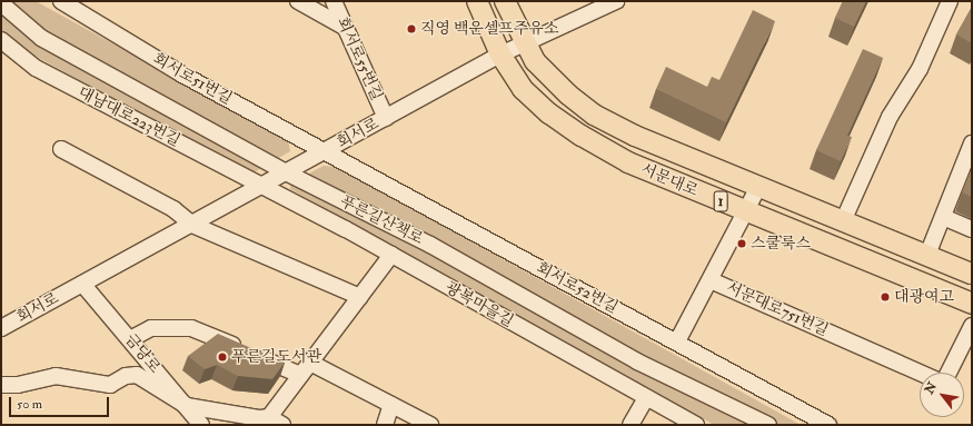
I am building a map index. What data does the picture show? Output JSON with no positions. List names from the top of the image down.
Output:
{
  "streets": {
    "main road": ["서문대로", "1"],
    "street": [
      "회서로55번길",
      "회서로51번길",
      "대남대로223번길",
      "회서로",
      "푸른길산책로",
      "회서로52번길",
      "광복마을길",
      "서문대로751번길",
      "금당로"
    ]
  },
  "crossings": [
    ["회서로55번길", "회서로"],
    ["회서로51번길", "회서로"],
    ["회서로51번길", "회서로52번길"],
    ["대남대로223번길", "회서로"],
    ["대남대로223번길", "광복마을길"],
    ["회서로", "서문대로"],
    ["회서로", "푸른길산책로"],
    ["회서로", "회서로52번길"],
    ["회서로", "광복마을길"],
    ["회서로", "금당로"],
    ["서문대로", "서문대로751번길"]
  ],
  "places": [
    "직영 백운셀프주유소",
    "스쿨룩스",
    "대광여고",
    "푸른길도서관"
  ],
  "scale_bar": "50 m",
  "north": "top left"
}
